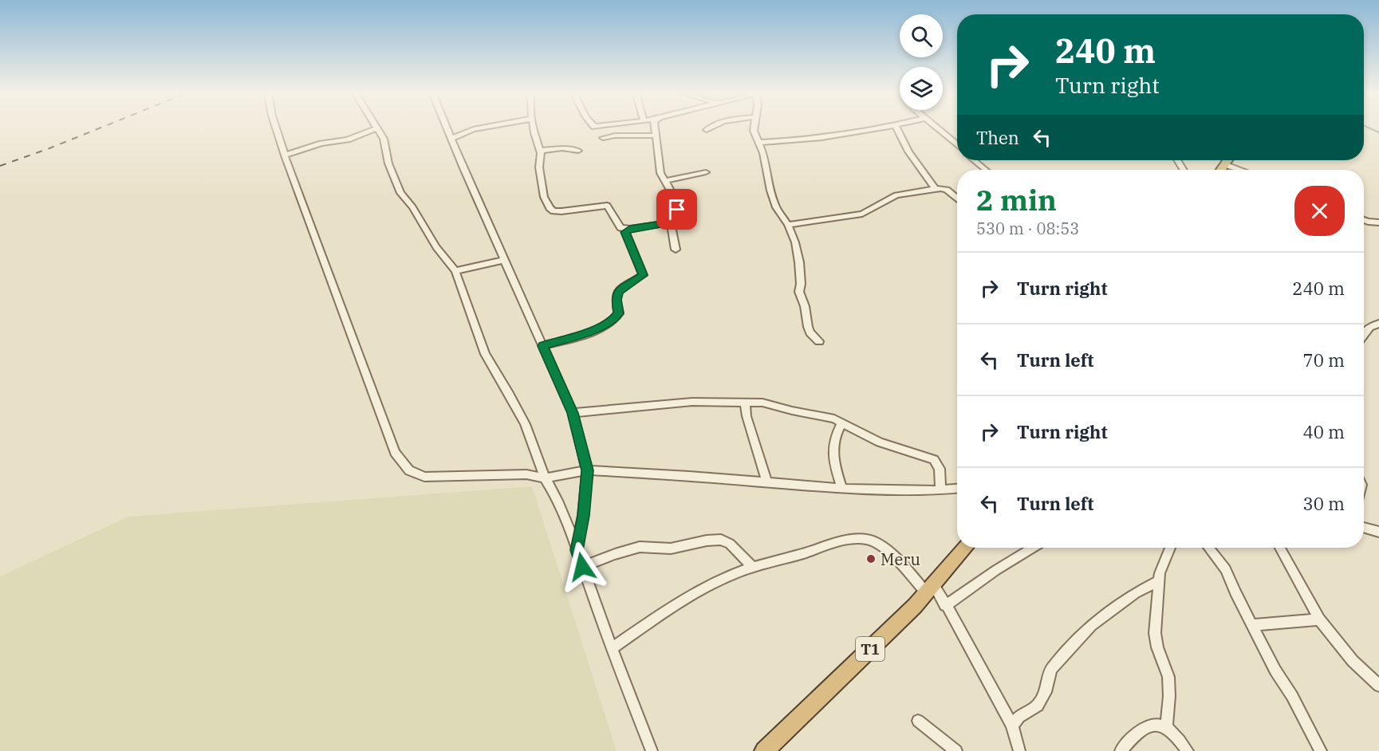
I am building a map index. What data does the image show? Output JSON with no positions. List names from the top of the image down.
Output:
{
  "streets": {
    "highway": ["T1"]
  },
  "places": ["Meru"],
  "page": {
    "turn": ["240 m", "Turn right"],
    "then": "Then",
    "heading": ["2 min", "530 m · 08:53"],
    "list": [
      {
        "name": "Turn right",
        "value": "240 m"
      },
      {
        "name": "Turn left",
        "value": "70 m"
      },
      {
        "name": "Turn right",
        "value": "40 m"
      },
      {
        "name": "Turn left",
        "value": "30 m"
      }
    ]
  }
}
